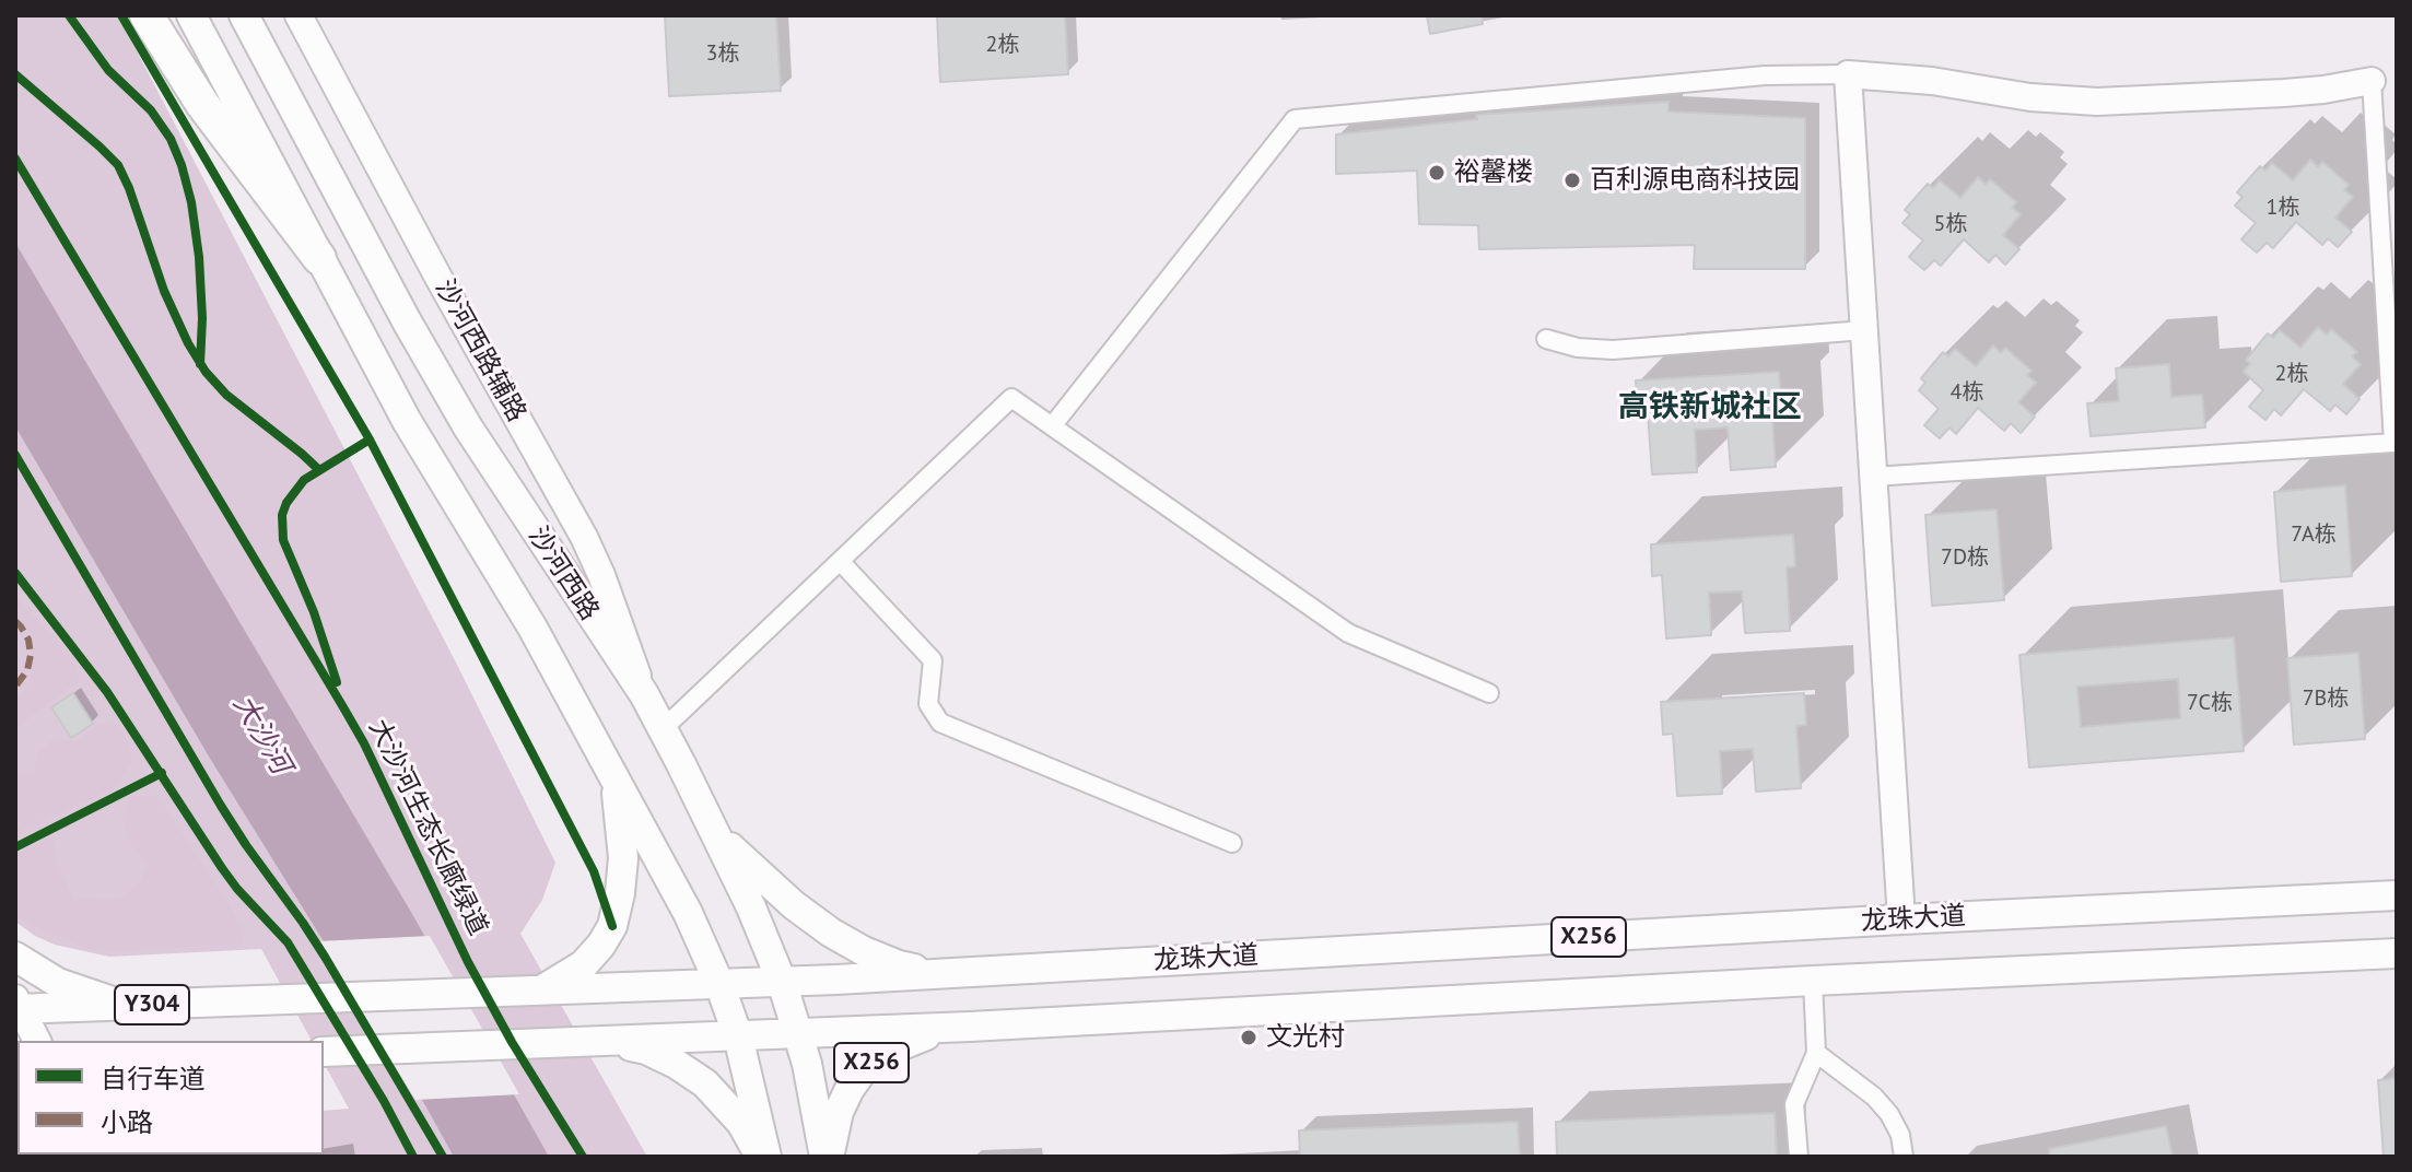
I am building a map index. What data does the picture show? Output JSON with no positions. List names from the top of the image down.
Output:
{
  "streets": {
    "main road": [
      "沙河西路",
      "龙珠大道",
      "X256",
      "Y304"
    ],
    "street": ["沙河西路辅路"],
    "cycle path": ["大沙河生态长廊绿道"]
  },
  "crossings": [
    ["沙河西路辅路", "沙河西路"],
    ["沙河西路", "龙珠大道"],
    ["沙河西路", "X256"],
    ["龙珠大道", "X256"]
  ],
  "districts": ["高铁新城社区"],
  "water": ["大沙河"],
  "places": ["裕馨楼", "百利源电商科技园", "文光村"],
  "house_numbers": [
    "2栋",
    "3栋",
    "1栋",
    "5栋",
    "2栋",
    "4栋",
    "7A栋",
    "7D栋",
    "7B栋",
    "7C栋"
  ],
  "legend": ["自行车道", "小路"]
}
